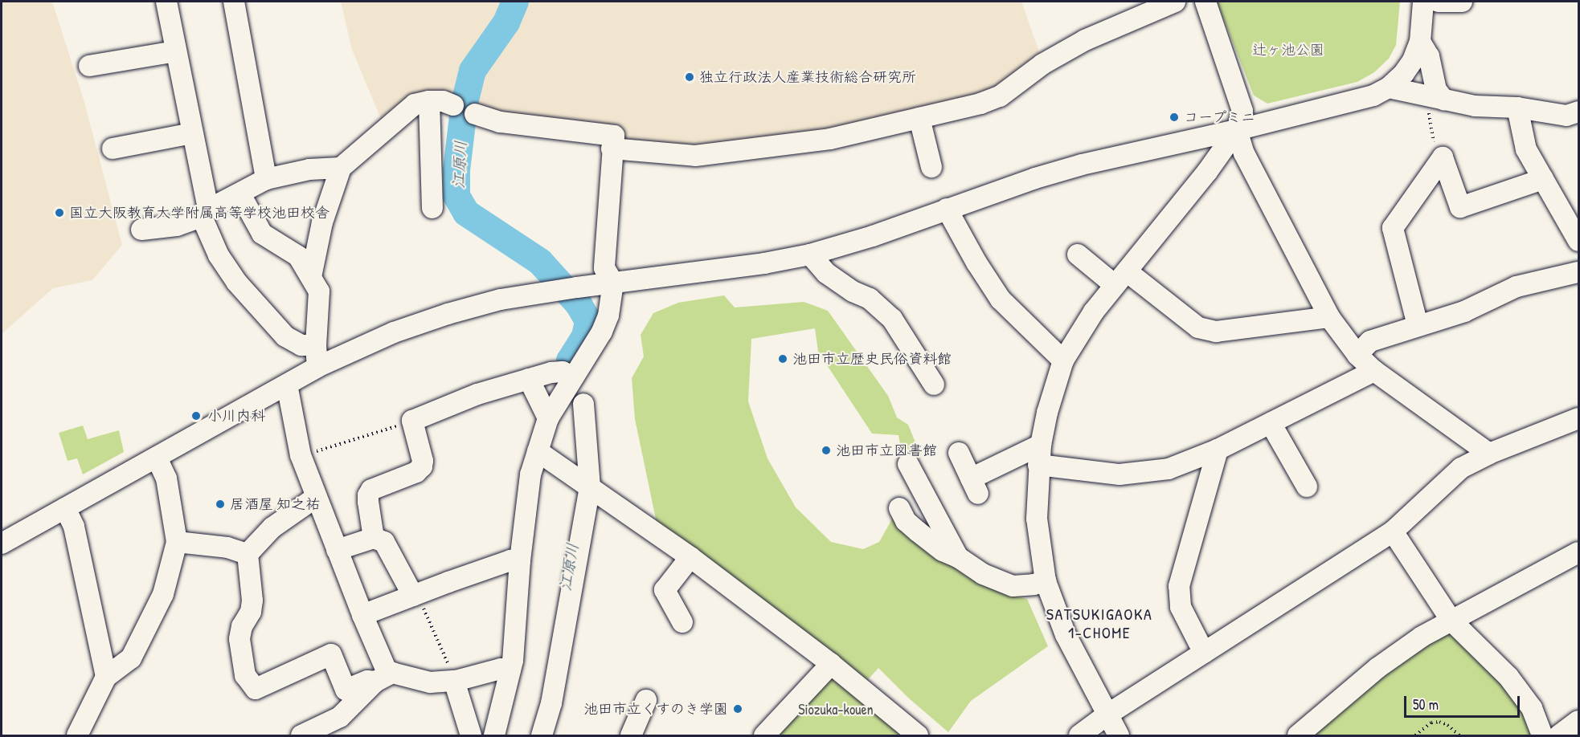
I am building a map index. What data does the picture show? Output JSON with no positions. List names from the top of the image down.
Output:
{
  "districts": ["SATSUKIGAOKA 1-CHOME"],
  "water": ["江原川"],
  "parks": ["辻ヶ池公園", "Siozuka-kouen"],
  "places": [
    "独立行政法人産業技術総合研究所",
    "コープミニ",
    "国立大阪教育大学附属高等学校池田校舎",
    "池田市立歴史民俗資料館",
    "小川内科",
    "池田市立図書館",
    "居酒屋 知之祐",
    "池田市立くすのき学園"
  ],
  "scale_bar": "50 m"
}
